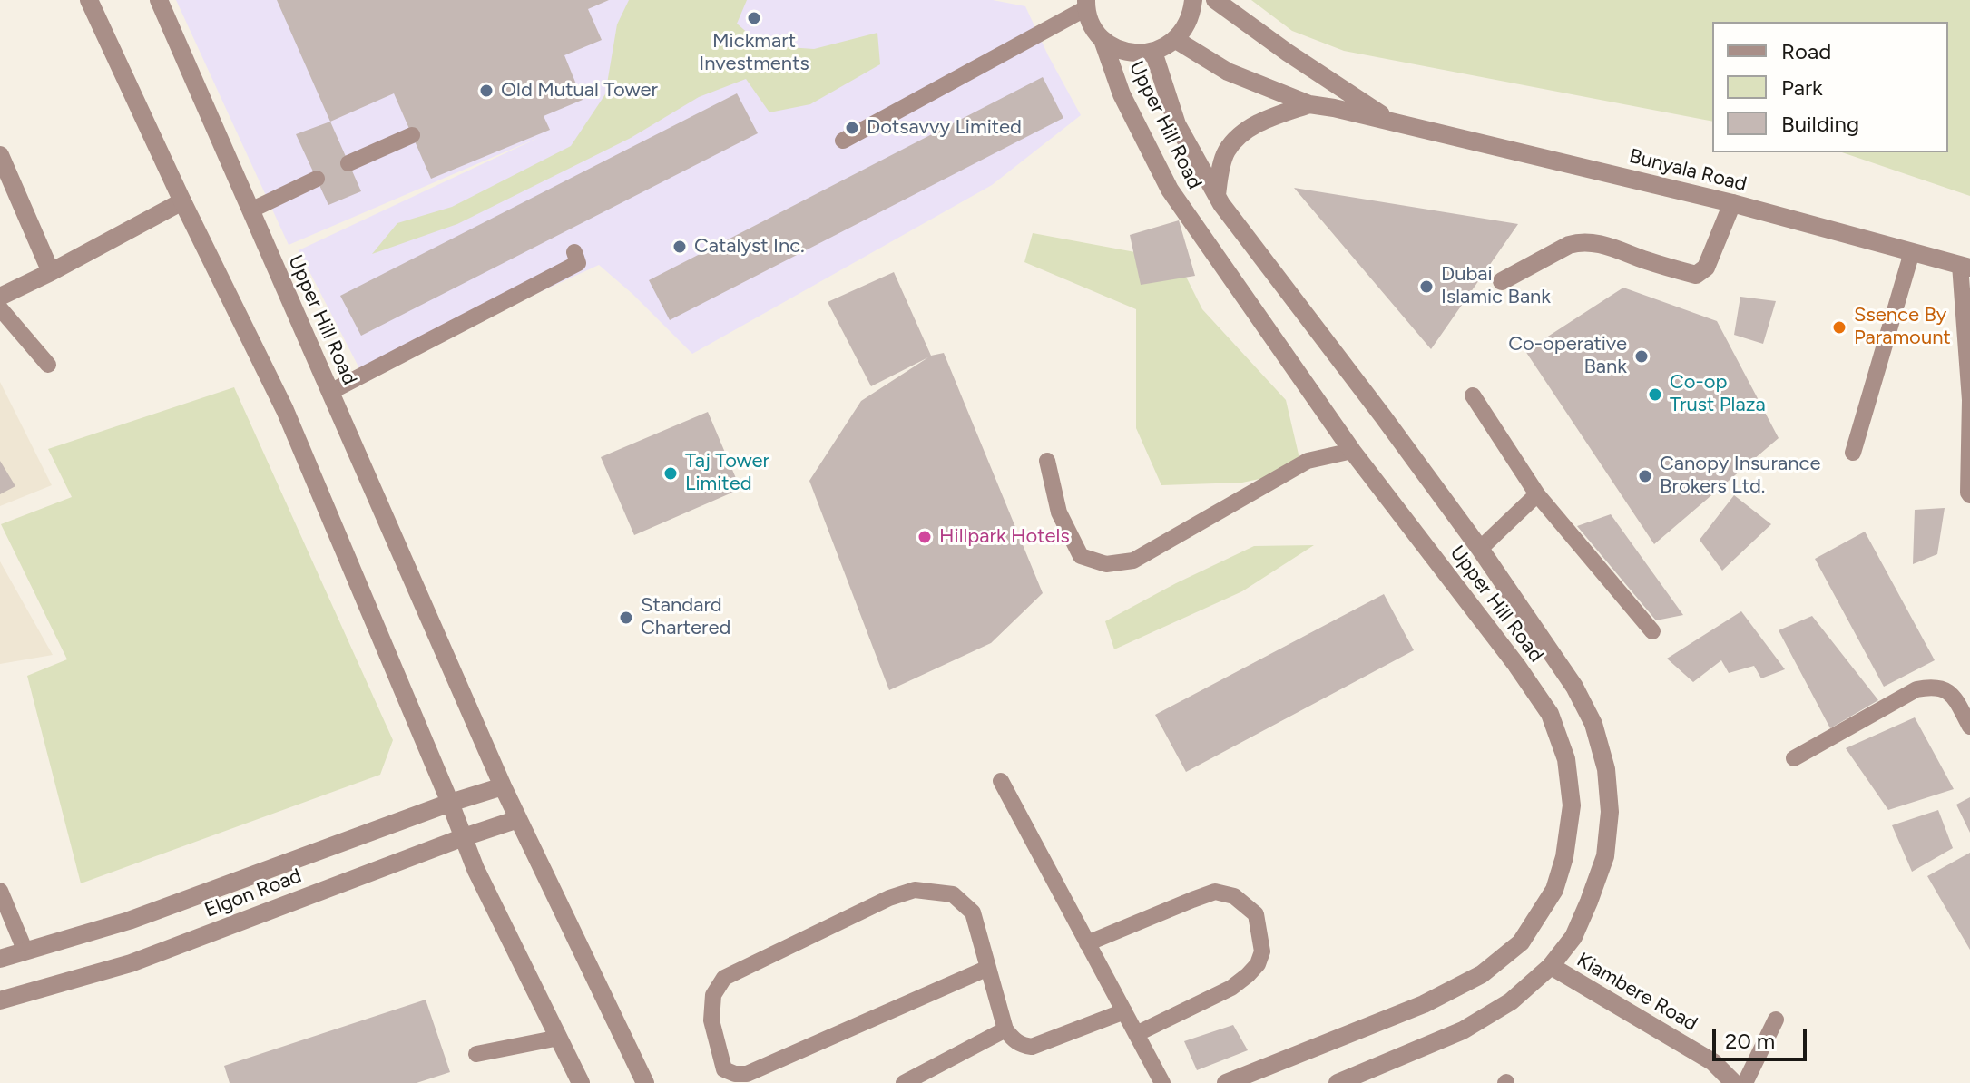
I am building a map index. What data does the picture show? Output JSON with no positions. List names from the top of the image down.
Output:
{
  "streets": {
    "street": [
      "Upper Hill Road",
      "Bunyala Road",
      "Elgon Road",
      "Kiambere Road"
    ]
  },
  "crossings": [
    ["Upper Hill Road", "Elgon Road"],
    ["Upper Hill Road", "Kiambere Road"]
  ],
  "places": [
    "Mickmart Investments",
    "Old Mutual Tower",
    "Dotsavvy Limited",
    "Catalyst Inc.",
    "Dubai Islamic Bank",
    "Ssence By Paramount",
    "Co-operative Bank",
    "Co-op Trust Plaza",
    "Taj Tower Limited",
    "Canopy Insurance Brokers Ltd.",
    "Hillpark Hotels",
    "Standard Chartered"
  ],
  "legend": ["Road", "Park", "Building"],
  "scale_bar": "20 m"
}
